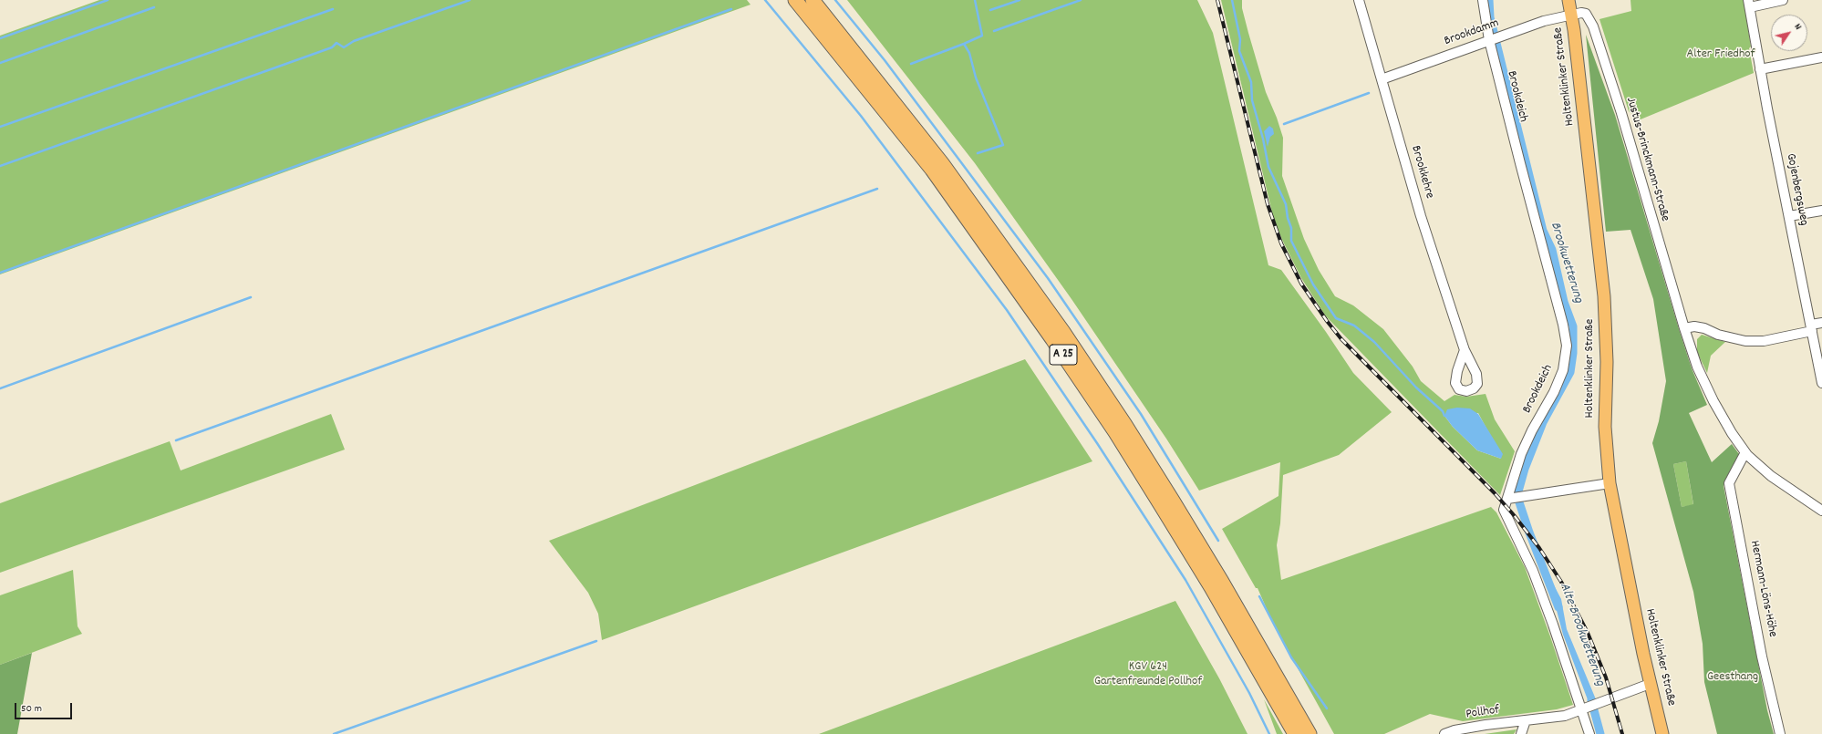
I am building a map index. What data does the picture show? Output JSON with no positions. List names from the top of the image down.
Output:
{
  "streets": {
    "highway": ["A 25"],
    "main road": ["Holtenklinker Straße"],
    "street": [
      "Brookdamm",
      "Brookdeich",
      "Justus-Brinckmann-Straße",
      "Brookkehre",
      "Gojenbergsweg",
      "Hermann-Löns-Höhe",
      "Pollhof"
    ]
  },
  "crossings": [
    ["Brookdamm", "Holtenklinker Straße"],
    ["Brookdamm", "Brookdeich"],
    ["Brookdamm", "Justus-Brinckmann-Straße"],
    ["Brookdamm", "Brookkehre"],
    ["Holtenklinker Straße", "Justus-Brinckmann-Straße"],
    ["Holtenklinker Straße", "Pollhof"],
    ["Brookdeich", "Pollhof"],
    ["Justus-Brinckmann-Straße", "Hermann-Löns-Höhe"]
  ],
  "water": ["Brookwetterung", "Alte Brookwetterung"],
  "parks": ["Alter Friedhof", "KGV 624 Gartenfreunde Pollhof", "Geesthang"],
  "scale_bar": "50 m",
  "north": "top right"
}
